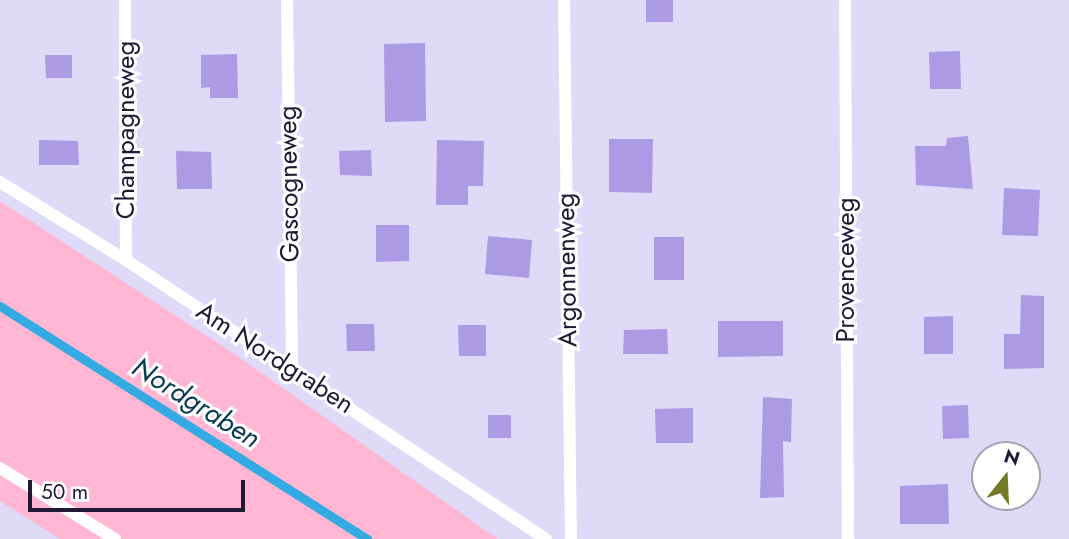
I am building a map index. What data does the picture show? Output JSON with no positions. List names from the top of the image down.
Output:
{
  "streets": {
    "lane": [
      "Champagneweg",
      "Gascogneweg",
      "Argonnenweg",
      "Provenceweg",
      "Am Nordgraben"
    ]
  },
  "crossings": [
    ["Champagneweg", "Am Nordgraben"],
    ["Gascogneweg", "Am Nordgraben"]
  ],
  "water": ["Nordgraben"],
  "scale_bar": "50 m",
  "north": "top"
}
